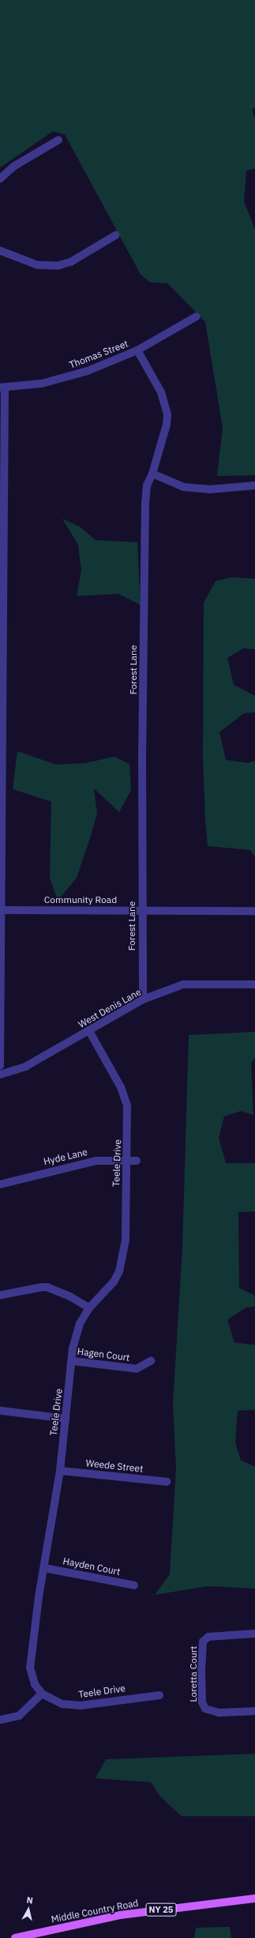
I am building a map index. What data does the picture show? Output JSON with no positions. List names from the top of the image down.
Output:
{
  "streets": {
    "main road": ["NY 25", "Middle Country Road"],
    "street": [
      "Thomas Street",
      "Forest Lane",
      "Community Road",
      "West Denis Lane",
      "Hyde Lane",
      "Teele Drive",
      "Hagen Court",
      "Weede Street",
      "Hayden Court",
      "Loretta Court"
    ]
  },
  "crossings": [
    ["Thomas Street", "Forest Lane"],
    ["Forest Lane", "Community Road"],
    ["Forest Lane", "West Denis Lane"],
    ["West Denis Lane", "Teele Drive"],
    ["Hyde Lane", "Teele Drive"],
    ["Teele Drive", "Hagen Court"],
    ["Teele Drive", "Weede Street"],
    ["Teele Drive", "Hayden Court"]
  ],
  "north": "top"
}
